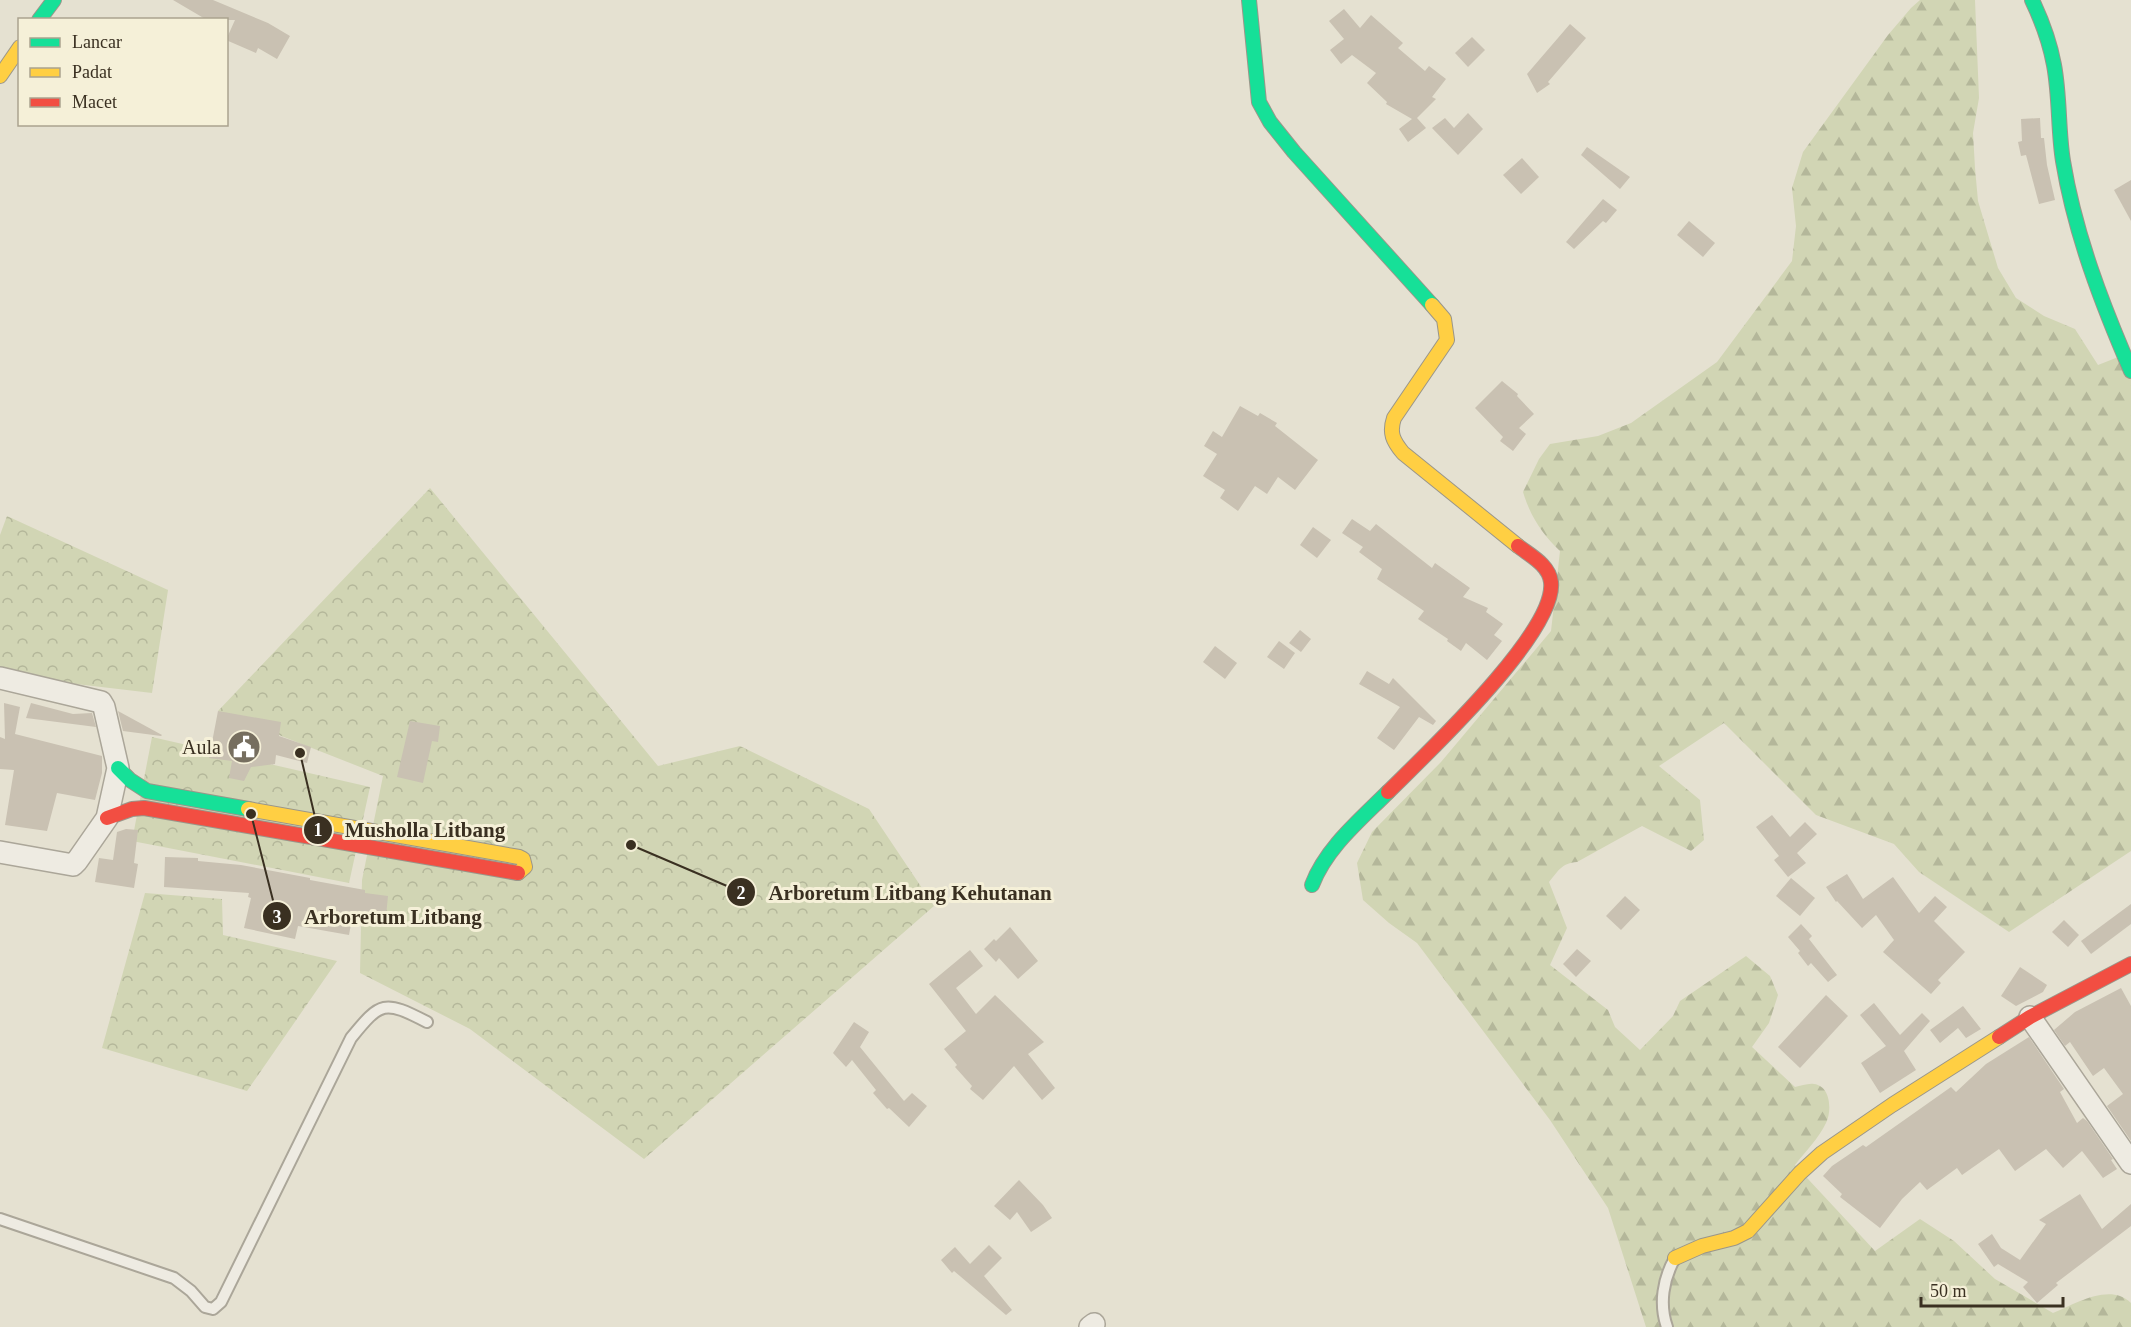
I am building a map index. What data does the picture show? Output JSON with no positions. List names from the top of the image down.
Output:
{
  "places": {
    "public building": ["Aula"],
    "other": ["Musholla Litbang", "Arboretum Litbang", "Arboretum Litbang Kehutanan"]
  },
  "legend": ["Lancar", "Padat", "Macet"],
  "scale_bar": "50 m"
}
